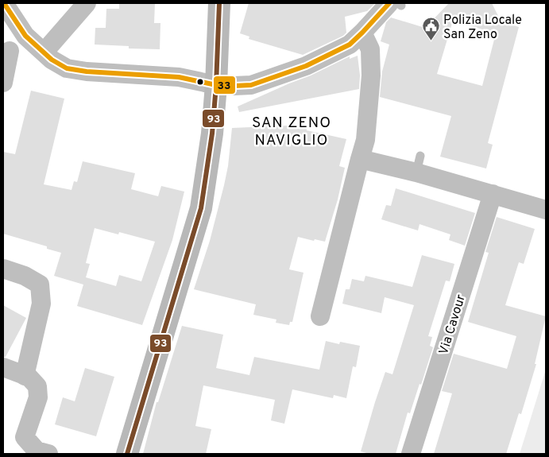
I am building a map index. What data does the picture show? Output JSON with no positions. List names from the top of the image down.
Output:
{
  "streets": {
    "street": ["Via Cavour"]
  },
  "districts": ["SAN ZENO NAVIGLIO"],
  "places": {
    "public building": ["Polizia Locale San Zeno"]
  },
  "lines": ["transit line 33", "transit line 93"]
}
